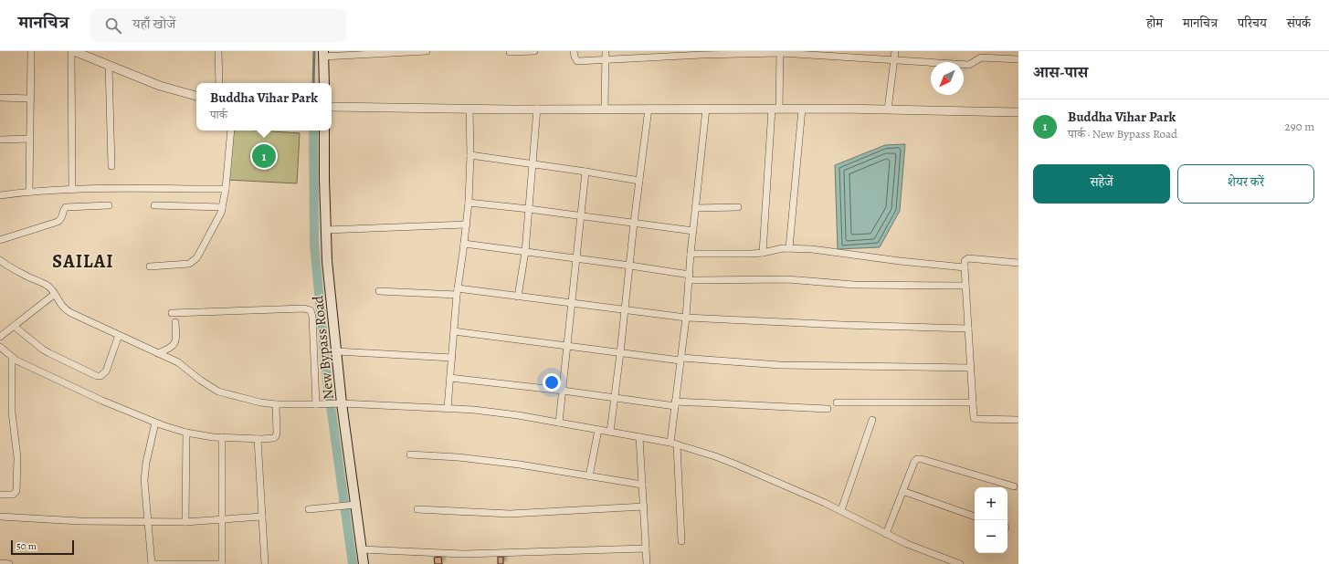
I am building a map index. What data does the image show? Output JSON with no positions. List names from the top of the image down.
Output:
{
  "streets": {
    "main road": ["New Bypass Road"]
  },
  "districts": ["SAILAI"],
  "scale_bar": "50 m",
  "north": "bottom left",
  "page": {
    "header": "मानचित्र",
    "search": "यहाँ खोजें",
    "nav": [
      "होम",
      "मानचित्र",
      "परिचय",
      "संपर्क"
    ],
    "heading": "आस-पास",
    "popup": ["Buddha Vihar Park", "पार्क"],
    "list": [
      {
        "mark": "1",
        "name": "Buddha Vihar Park",
        "note": "पार्क · New Bypass Road",
        "value": "290 m"
      }
    ],
    "pins": "1",
    "buttons": ["सहेजें", "शेयर करें"],
    "map_buttons": ["+", "−"],
    "scale": "50 m"
  }
}
